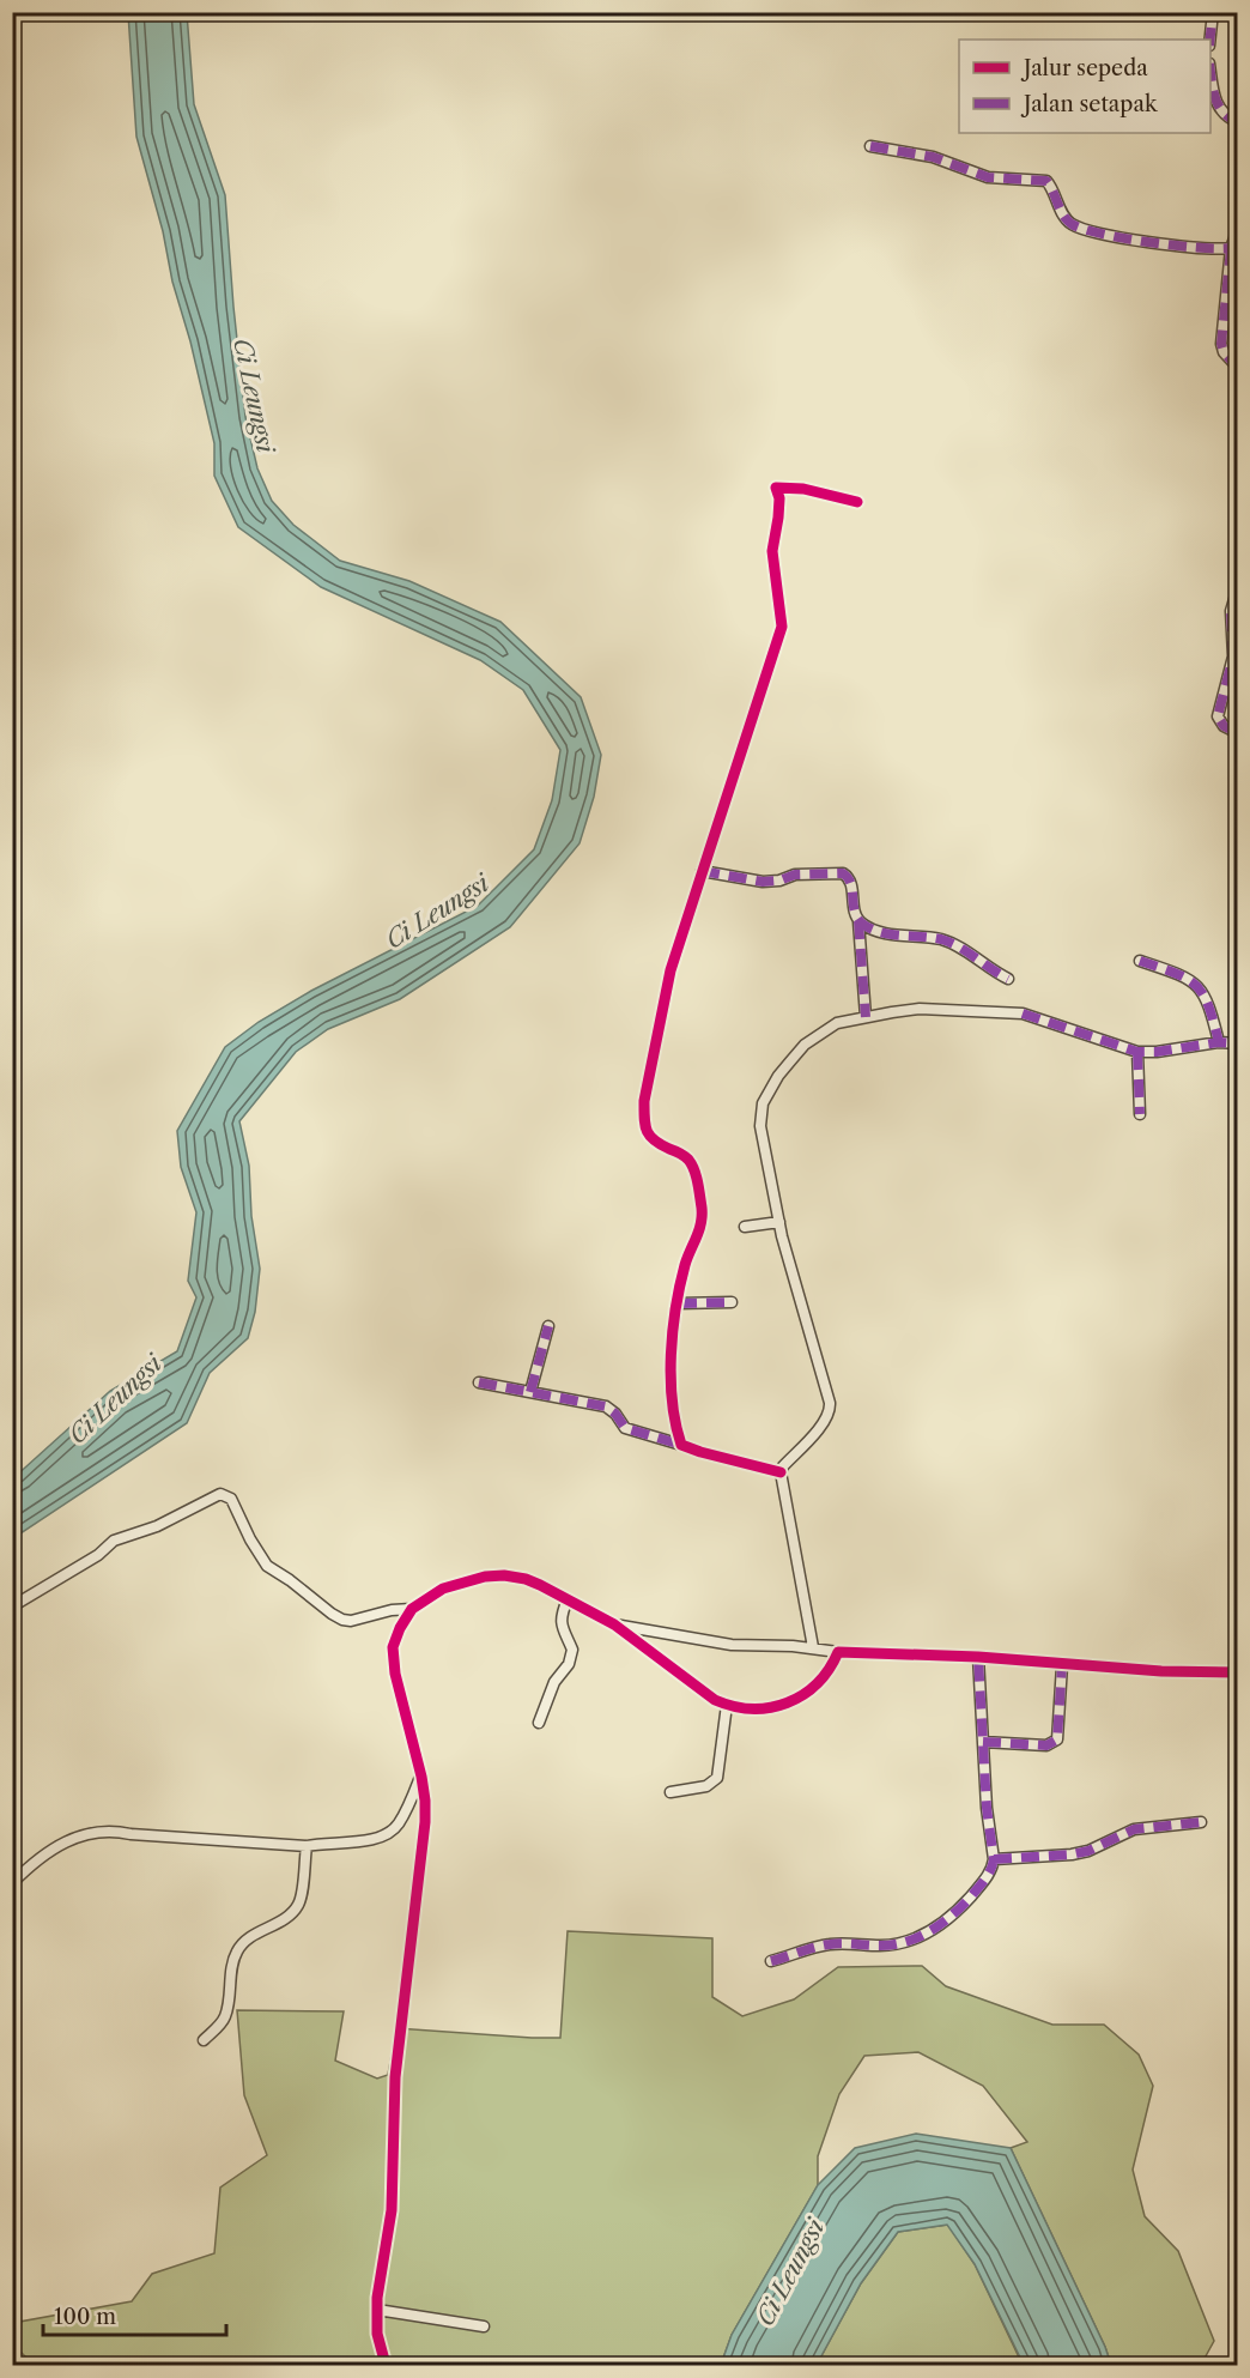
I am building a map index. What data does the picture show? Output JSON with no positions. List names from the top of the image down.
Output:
{
  "water": ["Ci Leungsi"],
  "legend": ["Jalur sepeda", "Jalan setapak"],
  "scale_bar": "100 m"
}
